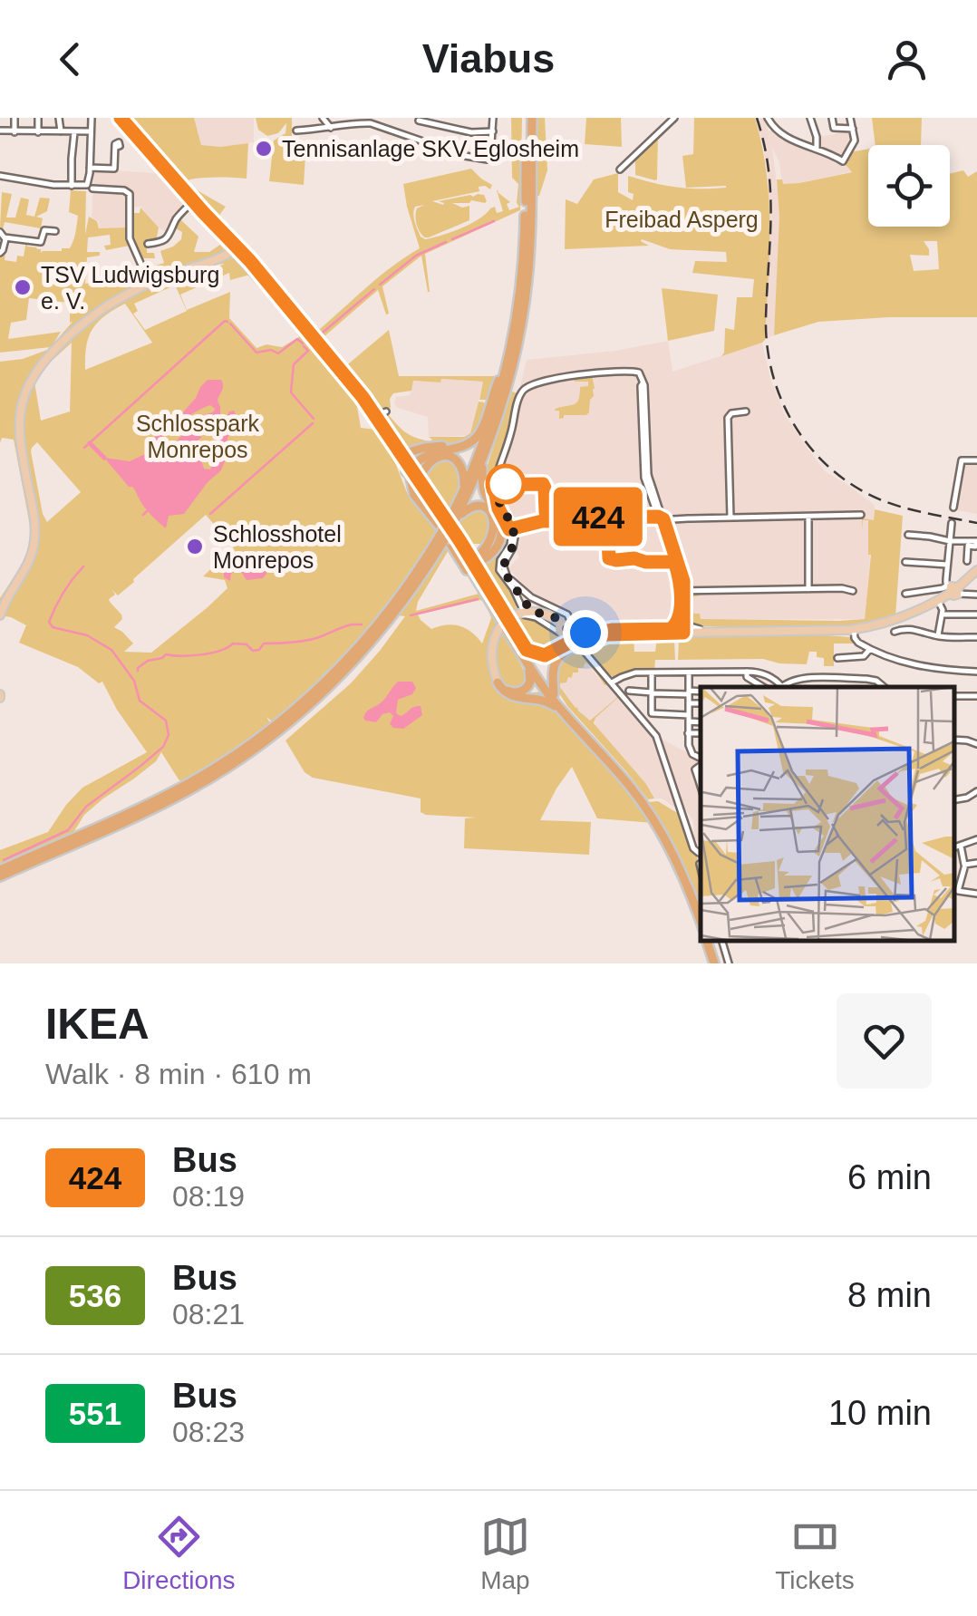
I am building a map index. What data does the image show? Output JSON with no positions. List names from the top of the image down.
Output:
{
  "parks": ["Freibad Asperg", "Schlosspark Monrepos"],
  "places": ["Tennisanlage SKV Eglosheim", "TSV Ludwigsburg e. V.", "Schlosshotel Monrepos"],
  "lines": ["bus line 424"],
  "page": {
    "header": "Viabus",
    "on_map": "424",
    "heading": ["IKEA", "Walk · 8 min · 610 m"],
    "list": [
      {
        "mark": "424",
        "name": "Bus",
        "note": "08:19",
        "value": "6 min"
      },
      {
        "mark": "536",
        "name": "Bus",
        "note": "08:21",
        "value": "8 min"
      },
      {
        "mark": "551",
        "name": "Bus",
        "note": "08:23",
        "value": "10 min"
      }
    ],
    "tabs": ["Directions", "Map", "Tickets"]
  }
}
